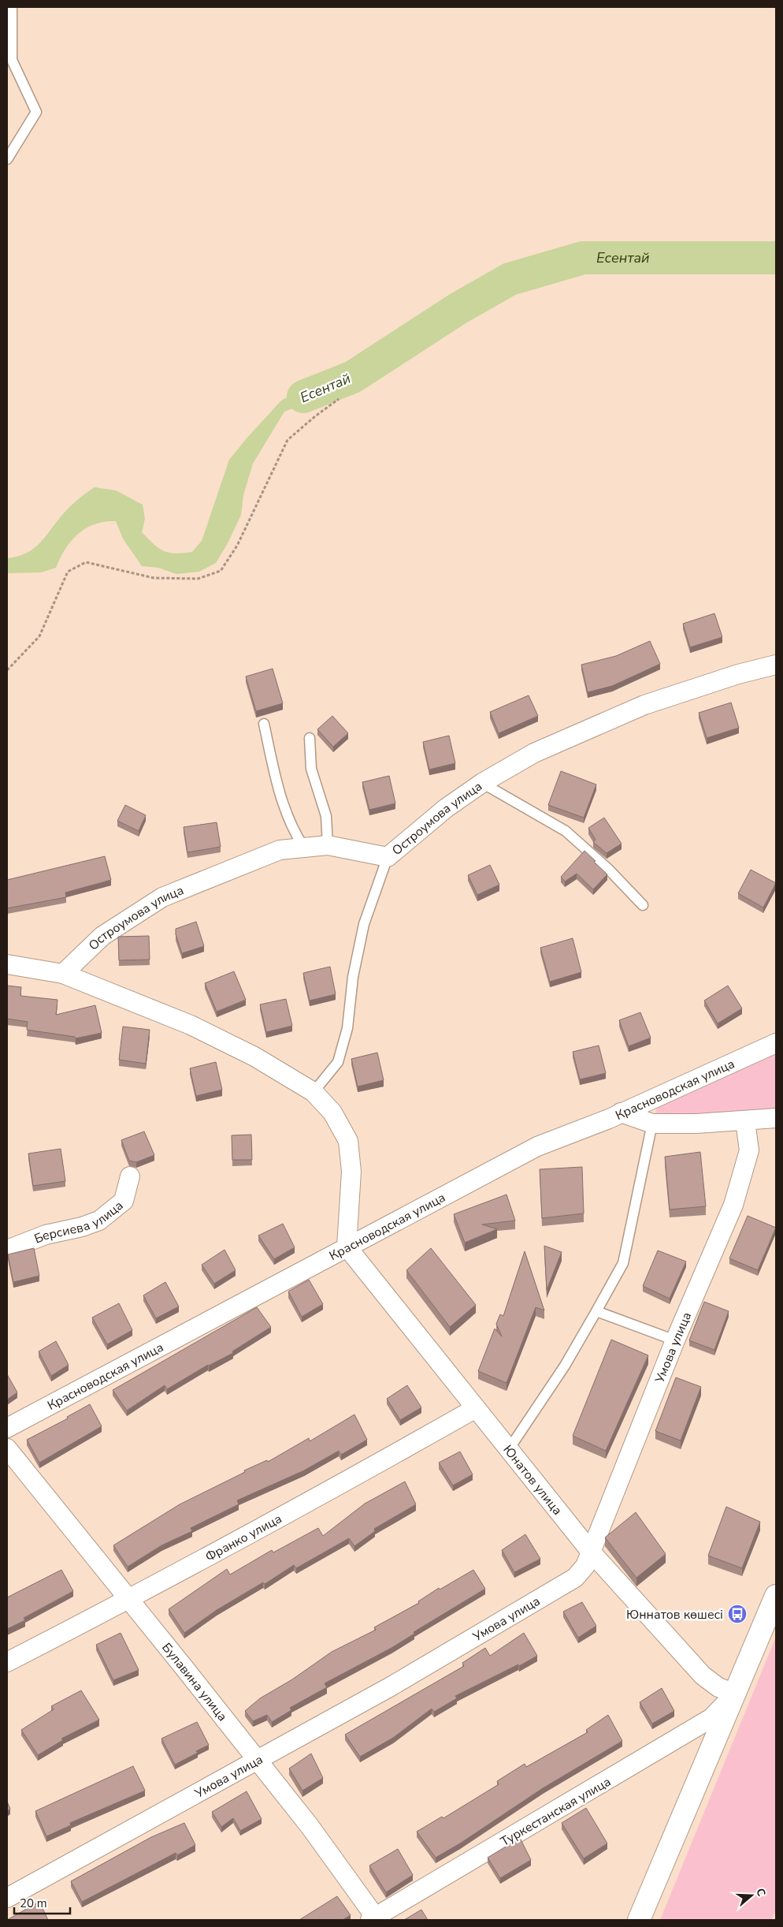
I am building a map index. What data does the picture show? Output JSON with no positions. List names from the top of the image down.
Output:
{
  "streets": {
    "street": [
      "Остроумова улица",
      "Красноводская улица",
      "Берсиева улица",
      "Умова улица",
      "Юнатов улица",
      "Франко улица",
      "Булавина улица",
      "Туркестанская улица"
    ]
  },
  "crossings": [
    ["Красноводская улица", "Юнатов улица"],
    ["Умова улица", "Юнатов улица"],
    ["Умова улица", "Булавина улица"],
    ["Юнатов улица", "Франко улица"],
    ["Юнатов улица", "Туркестанская улица"],
    ["Франко улица", "Булавина улица"],
    ["Булавина улица", "Туркестанская улица"]
  ],
  "water": ["Есентай"],
  "places": {
    "bus stop": ["Юннатов көшесі"]
  },
  "scale_bar": "20 m",
  "north": "right"
}
